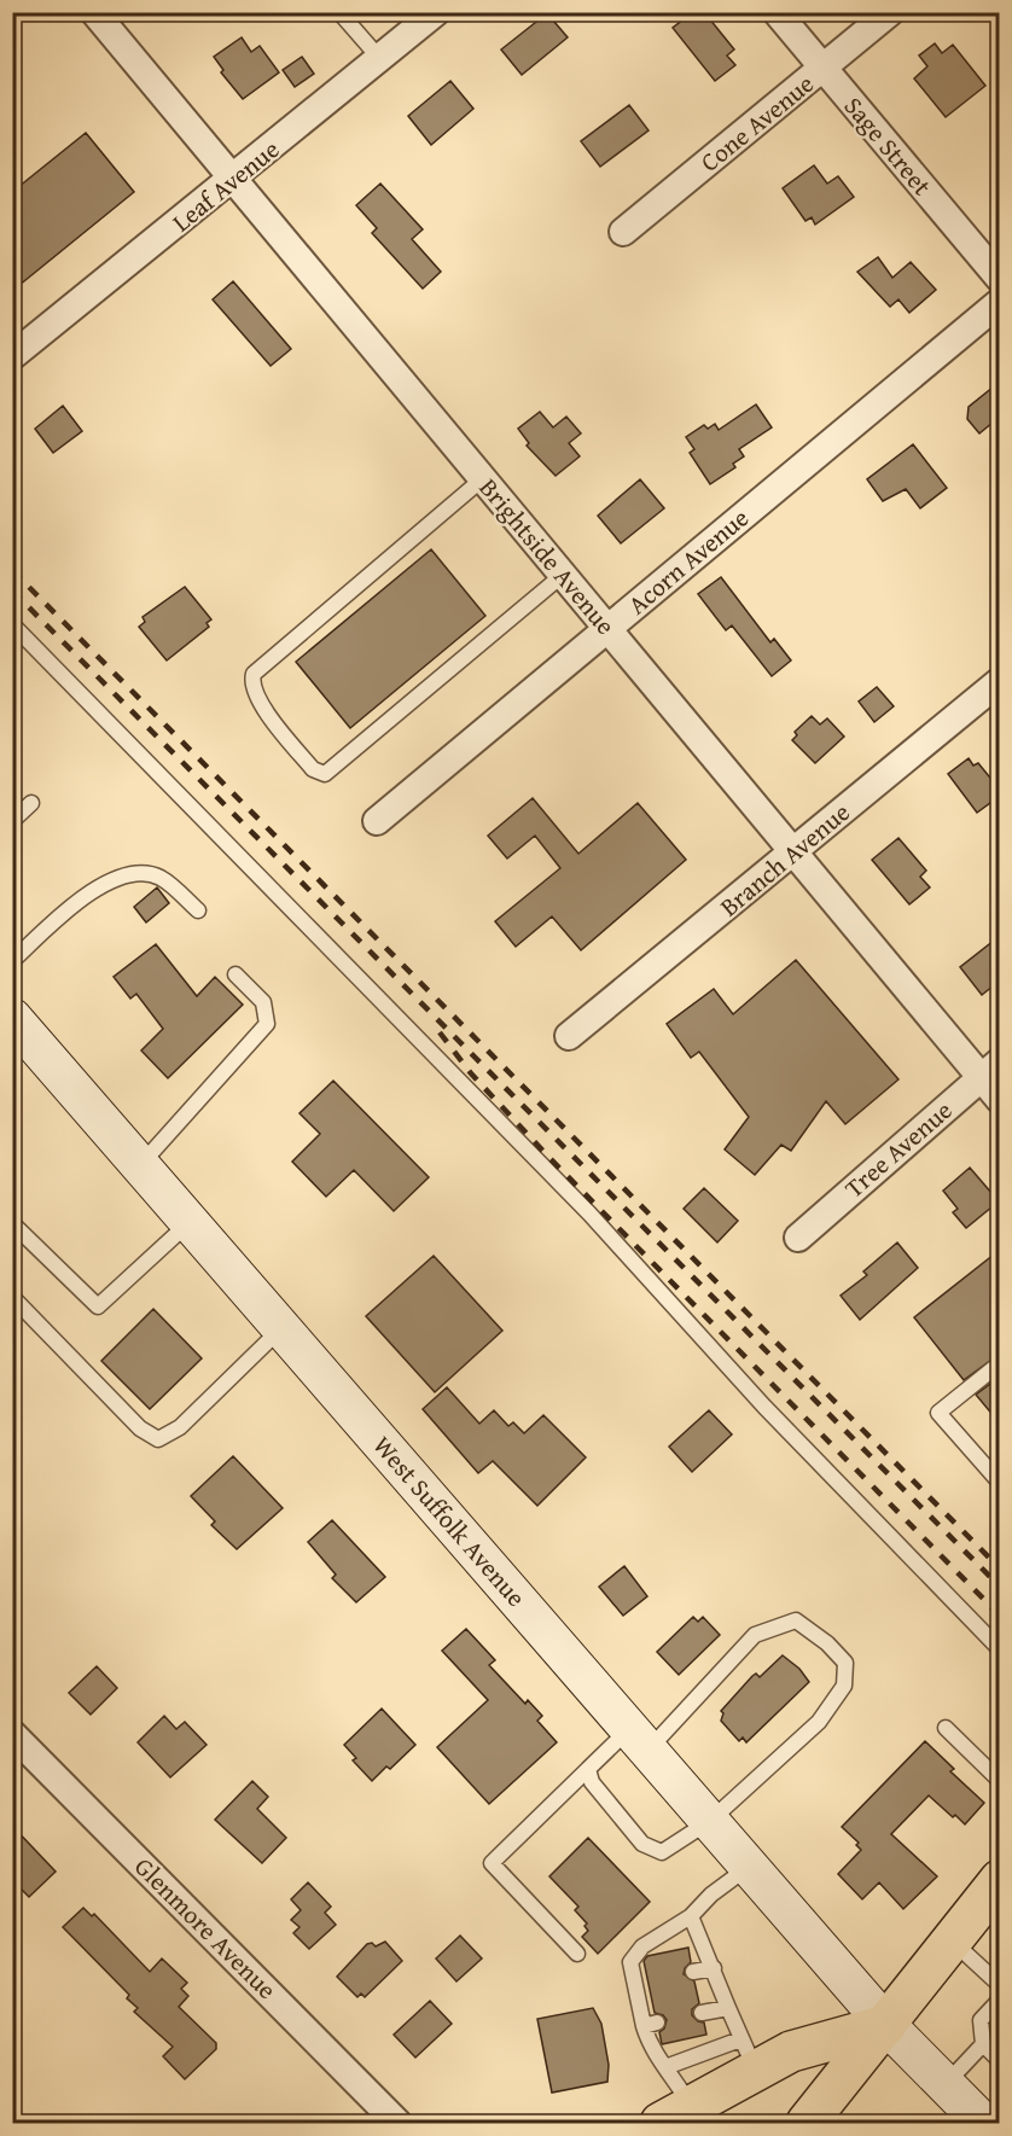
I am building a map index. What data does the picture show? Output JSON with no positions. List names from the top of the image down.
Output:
{
  "streets": {
    "main road": ["West Suffolk Avenue"],
    "street": [
      "Cone Avenue",
      "Sage Street",
      "Leaf Avenue",
      "Brightside Avenue",
      "Acorn Avenue",
      "Branch Avenue",
      "Tree Avenue",
      "Glenmore Avenue"
    ]
  },
  "crossings": [
    ["Cone Avenue", "Sage Street"],
    ["Leaf Avenue", "Brightside Avenue"],
    ["Brightside Avenue", "Acorn Avenue"],
    ["Brightside Avenue", "Branch Avenue"],
    ["Brightside Avenue", "Tree Avenue"]
  ]
}
